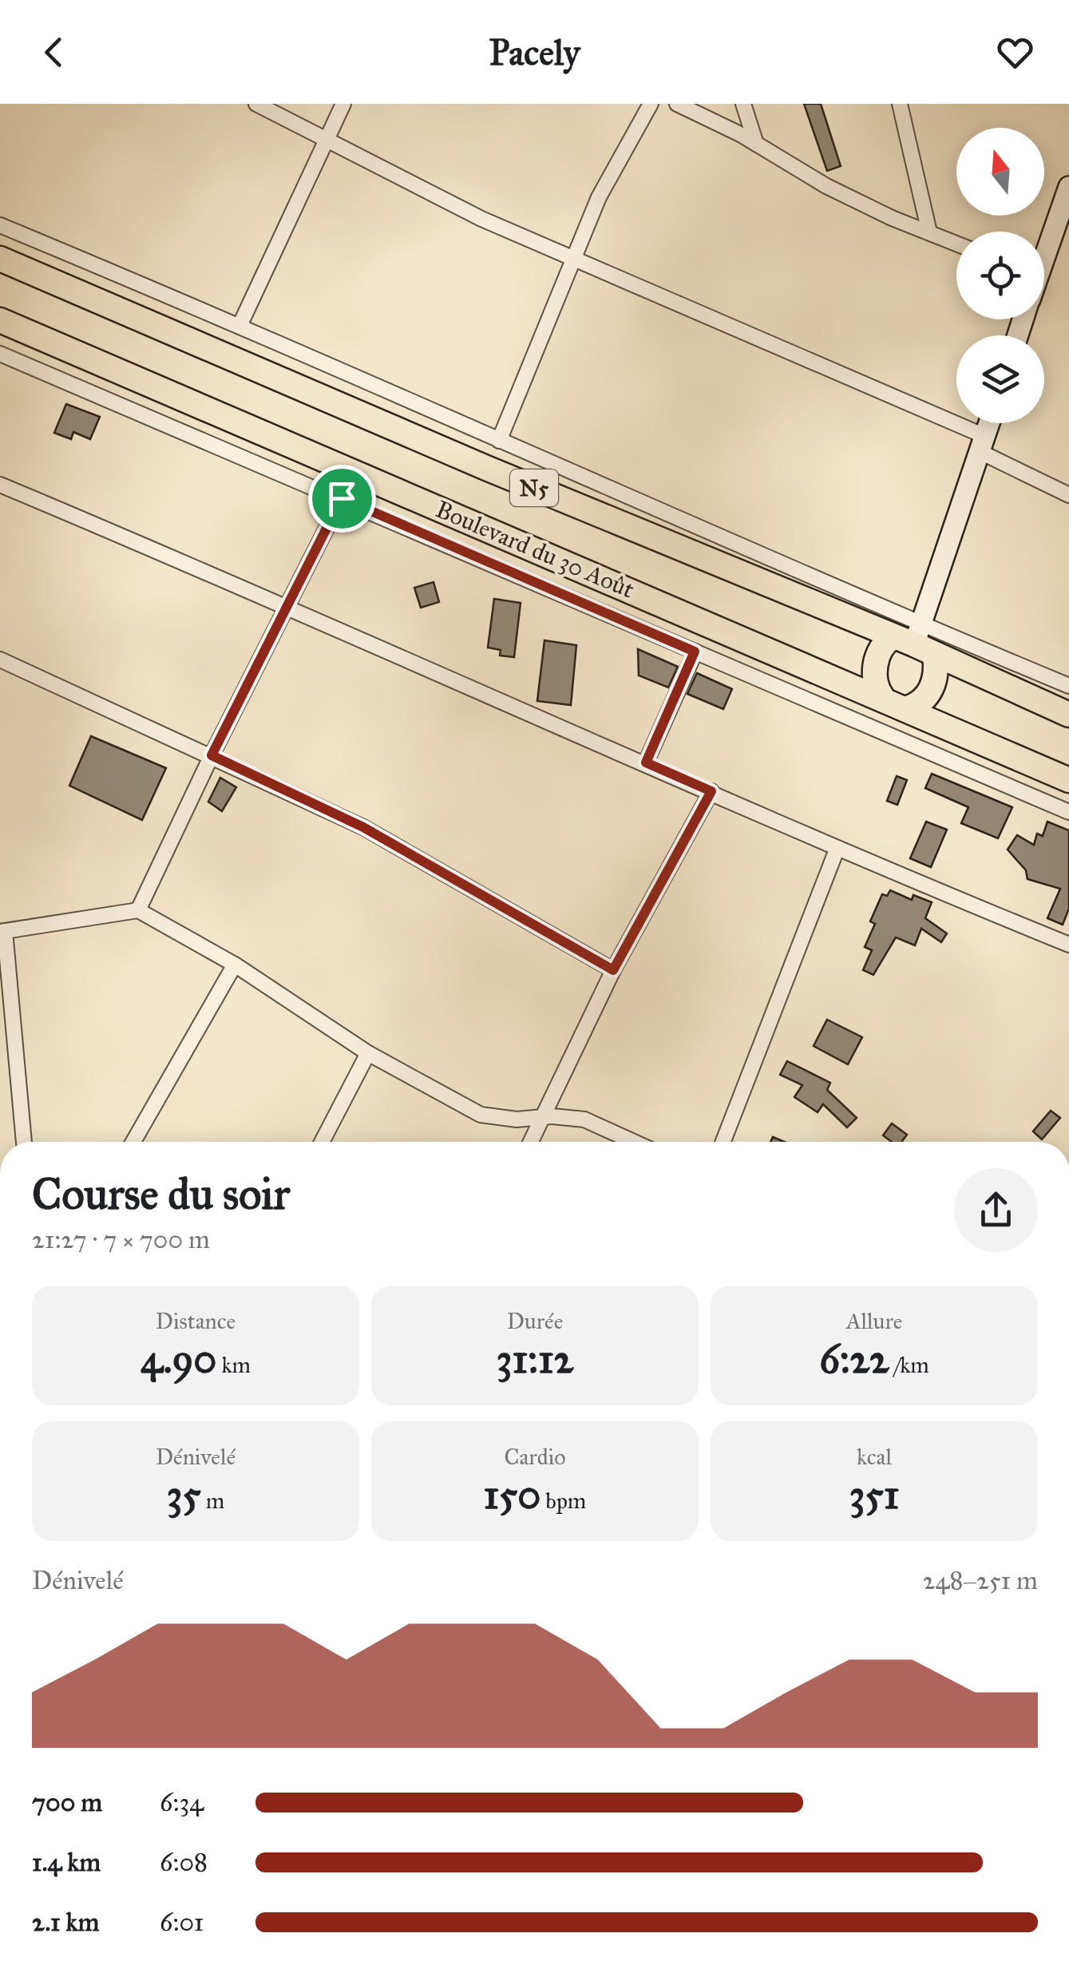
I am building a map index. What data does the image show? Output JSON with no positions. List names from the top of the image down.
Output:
{
  "streets": {
    "highway": ["N5", "Boulevard du 30 Août"]
  },
  "crossings": [
    ["N5", "Boulevard du 30 Août"]
  ],
  "north": "top",
  "page": {
    "header": "Pacely",
    "heading": ["Course du soir", "21:27 · 7 × 700 m"],
    "stats": [
      ["Distance", "4.90 km"],
      ["Durée", "31:12"],
      ["Allure", "6:22 /km"],
      ["Dénivelé", "35 m"],
      ["Cardio", "150 bpm"],
      ["kcal", "351"]
    ],
    "chart": ["Dénivelé", "248–251 m"],
    "list": [
      {
        "name": "700 m",
        "note": "6:34"
      },
      {
        "name": "1.4 km",
        "note": "6:08"
      },
      {
        "name": "2.1 km",
        "note": "6:01"
      }
    ]
  }
}
